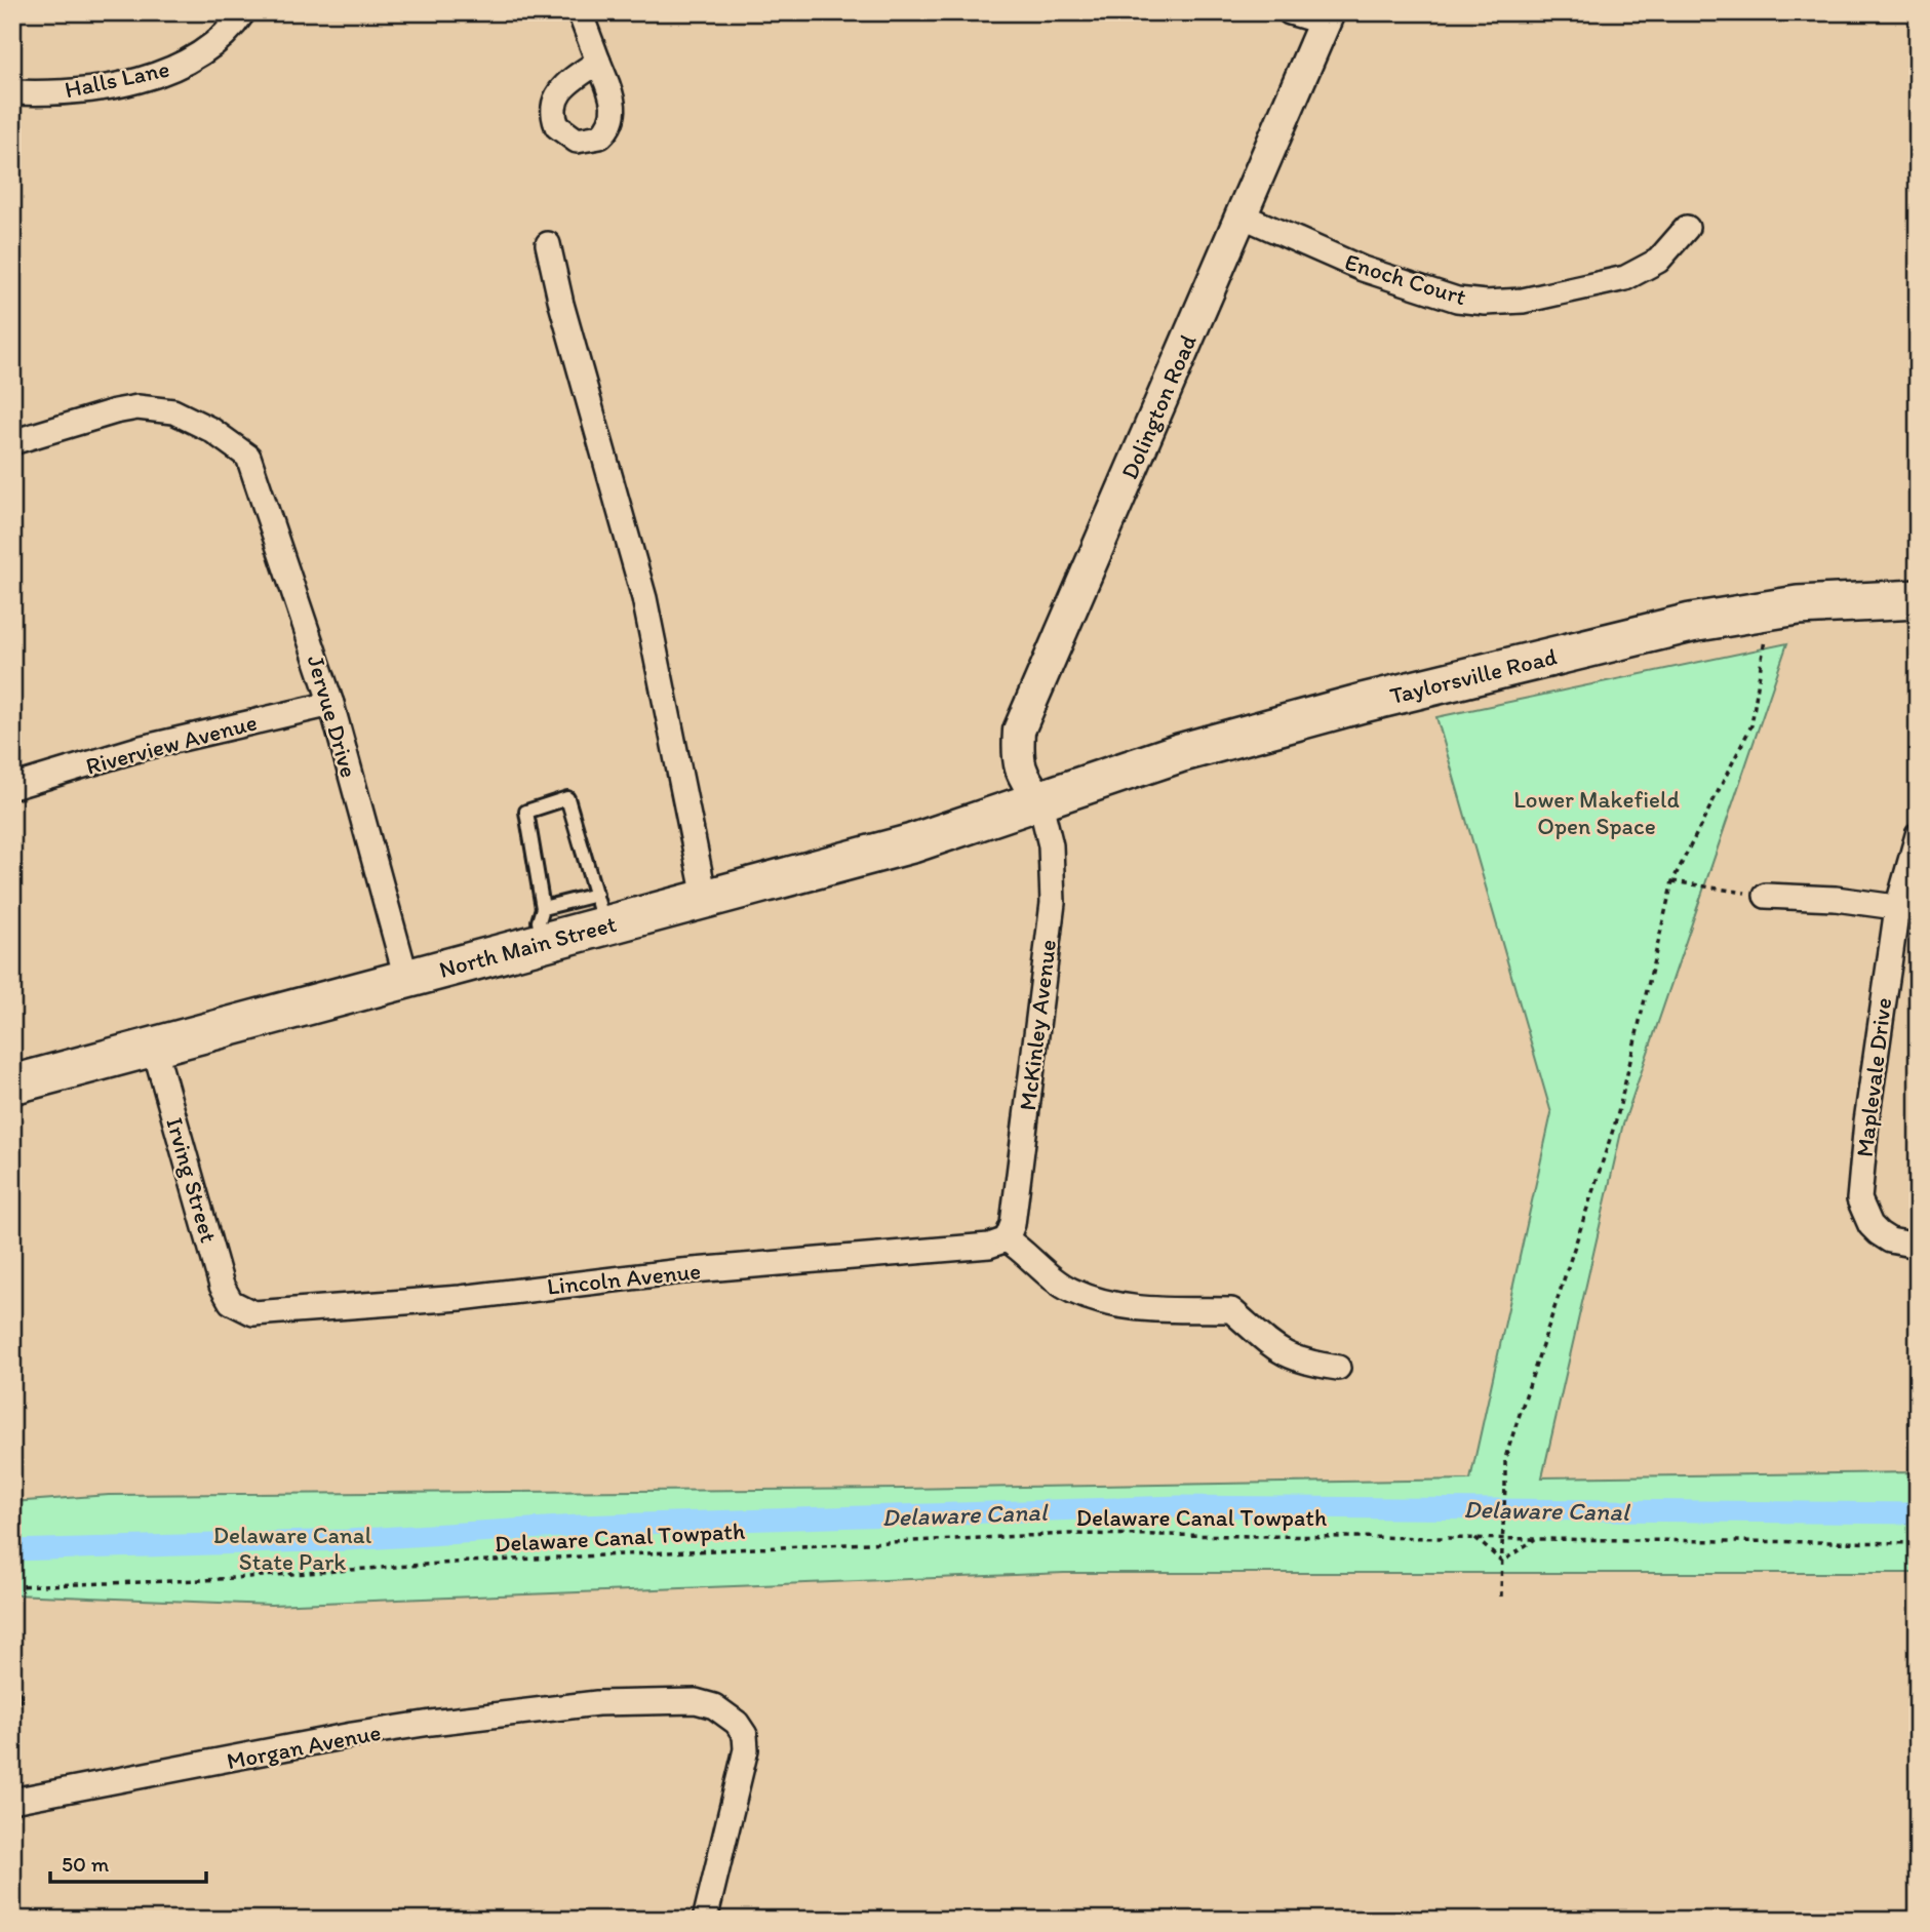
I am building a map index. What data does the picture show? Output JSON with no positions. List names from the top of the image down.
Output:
{
  "streets": {
    "main road": ["Taylorsville Road", "North Main Street"],
    "street": [
      "Halls Lane",
      "Enoch Court",
      "Dolington Road",
      "Jervue Drive",
      "Riverview Avenue",
      "McKinley Avenue",
      "Maplevale Drive",
      "Irving Street",
      "Lincoln Avenue",
      "Morgan Avenue"
    ],
    "path": ["Delaware Canal Towpath"]
  },
  "crossings": [
    ["Enoch Court", "Dolington Road"],
    ["Dolington Road", "Taylorsville Road"],
    ["Dolington Road", "North Main Street"],
    ["Dolington Road", "McKinley Avenue"],
    ["Taylorsville Road", "North Main Street"],
    ["Taylorsville Road", "McKinley Avenue"],
    ["Jervue Drive", "Riverview Avenue"],
    ["Jervue Drive", "North Main Street"],
    ["North Main Street", "McKinley Avenue"],
    ["North Main Street", "Irving Street"],
    ["McKinley Avenue", "Lincoln Avenue"],
    ["Irving Street", "Lincoln Avenue"]
  ],
  "water": ["Delaware Canal"],
  "parks": ["Lower Makefield Open Space", "Delaware Canal State Park"],
  "scale_bar": "50 m"
}
